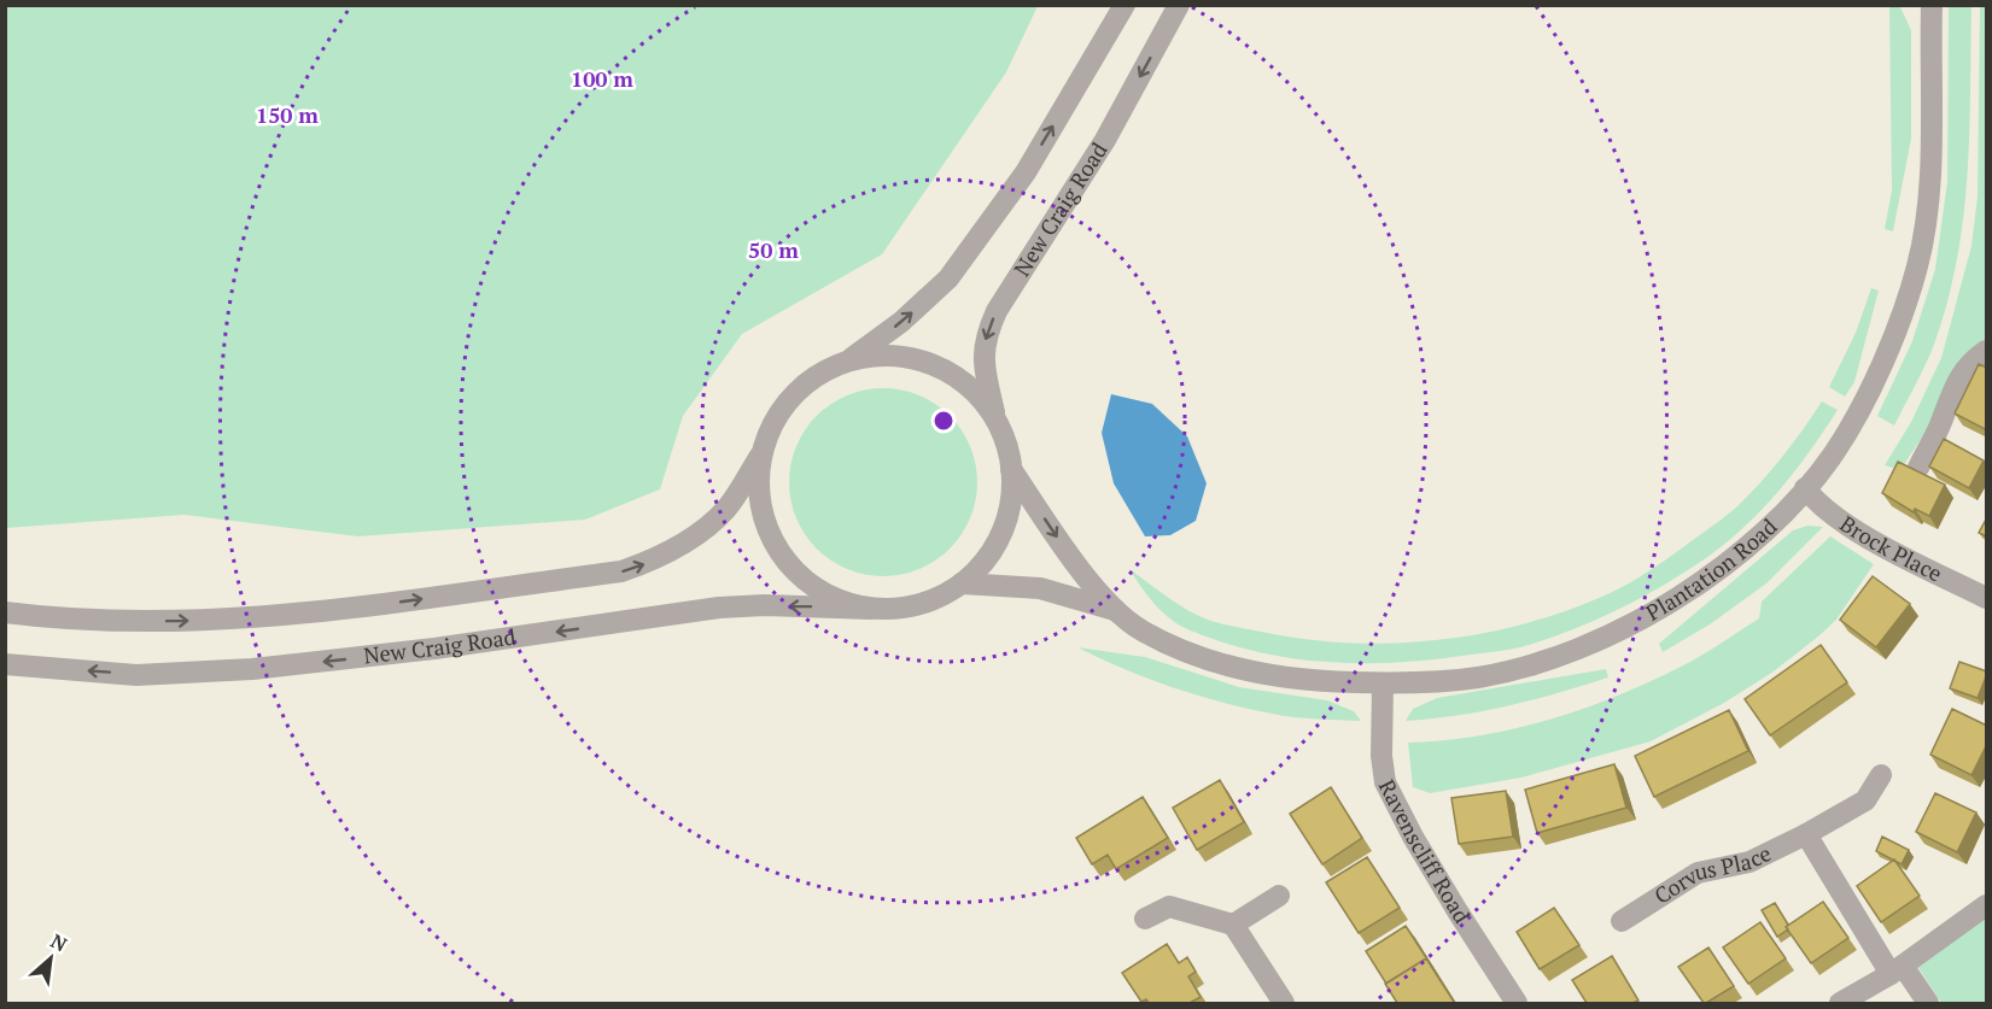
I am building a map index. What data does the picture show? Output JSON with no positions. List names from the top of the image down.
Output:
{
  "streets": {
    "street": [
      "New Craig Road",
      "Brock Place",
      "Plantation Road",
      "Ravenscliff Road",
      "Corvus Place"
    ]
  },
  "crossings": [
    ["New Craig Road", "Plantation Road"],
    ["Brock Place", "Plantation Road"],
    ["Plantation Road", "Ravenscliff Road"]
  ],
  "north": "top right",
  "rings": ["100 m", "150 m", "50 m"]
}
